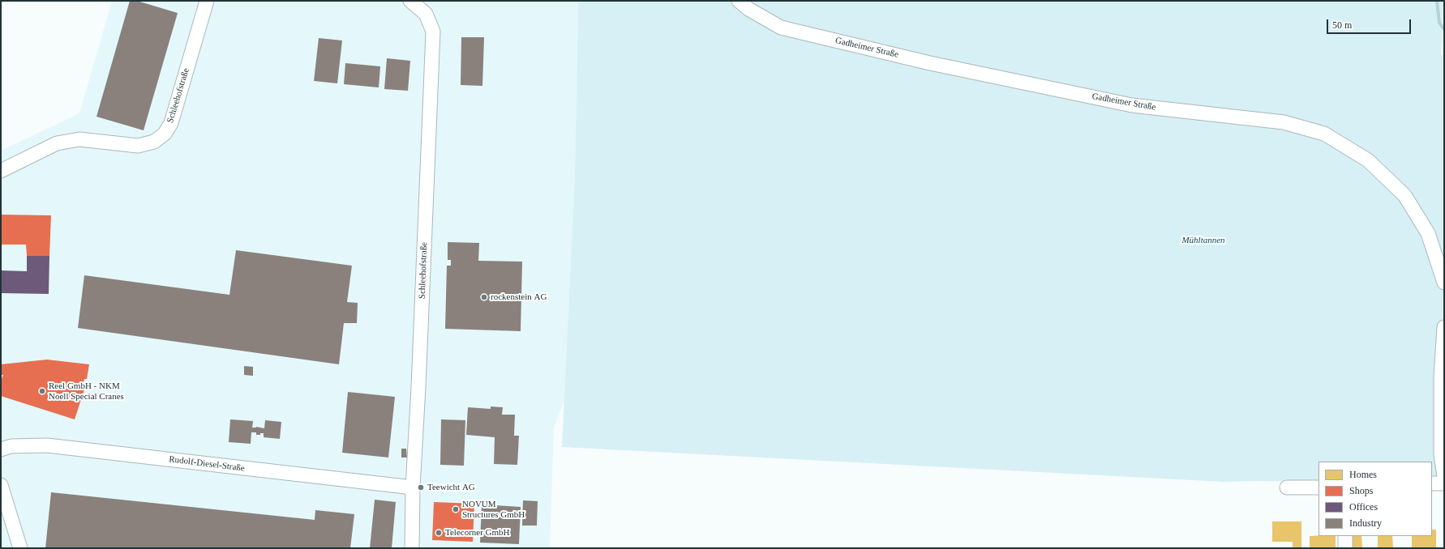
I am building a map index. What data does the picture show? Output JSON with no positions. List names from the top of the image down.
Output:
{
  "streets": {
    "street": ["Gadheimer Straße", "Schleehofstraße", "Rudolf-Diesel-Straße"]
  },
  "crossings": [
    ["Schleehofstraße", "Rudolf-Diesel-Straße"]
  ],
  "parks": ["Mühltannen"],
  "places": [
    "rockenstein AG",
    "Reel GmbH - NKM Noell Special Cranes",
    "Teewicht AG",
    "NOVUM Structures GmbH",
    "Telecorner GmbH"
  ],
  "legend": [
    "Homes",
    "Shops",
    "Offices",
    "Industry"
  ],
  "scale_bar": "50 m"
}
